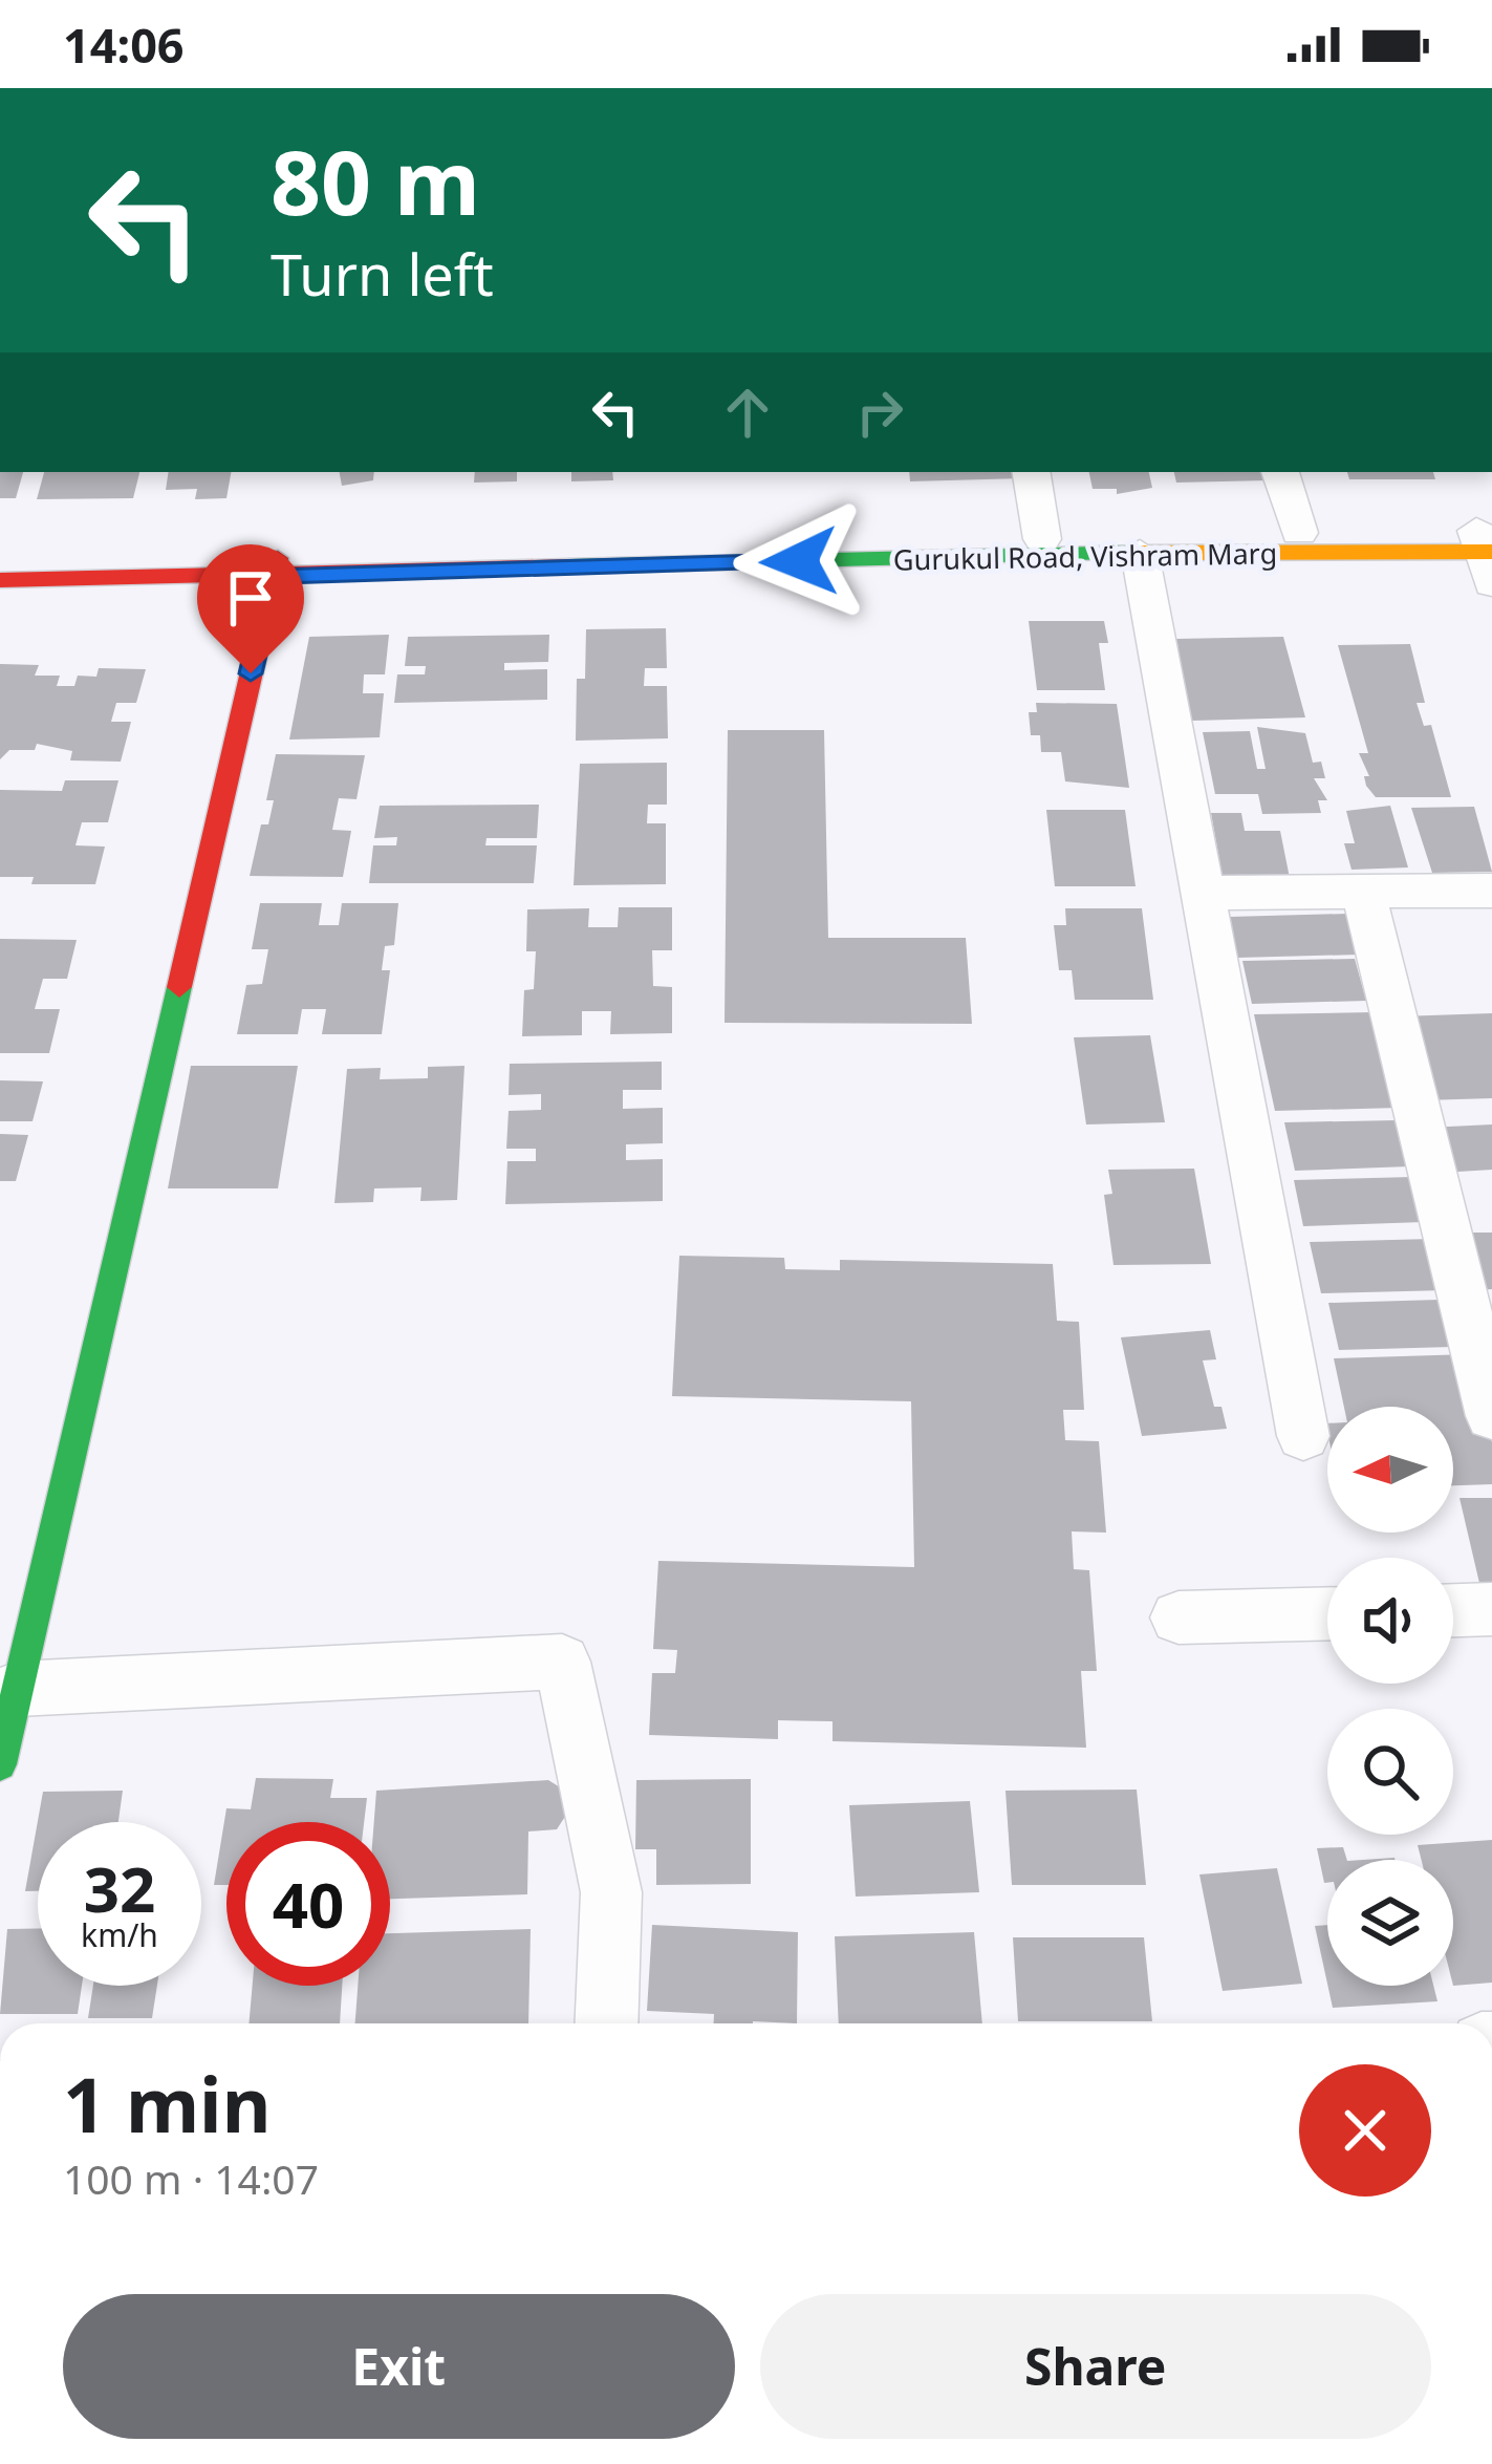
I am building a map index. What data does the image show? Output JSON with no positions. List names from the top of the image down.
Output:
{
  "streets": {
    "street": ["Gurukul Road, Vishram Marg"]
  },
  "north": "left",
  "page": {
    "status": "14:06",
    "turn": ["80 m", "Turn left"],
    "speed": "32 km/h",
    "limit": "40",
    "heading": ["1 min", "100 m · 14:07"],
    "buttons": ["Exit", "Share"]
  }
}
